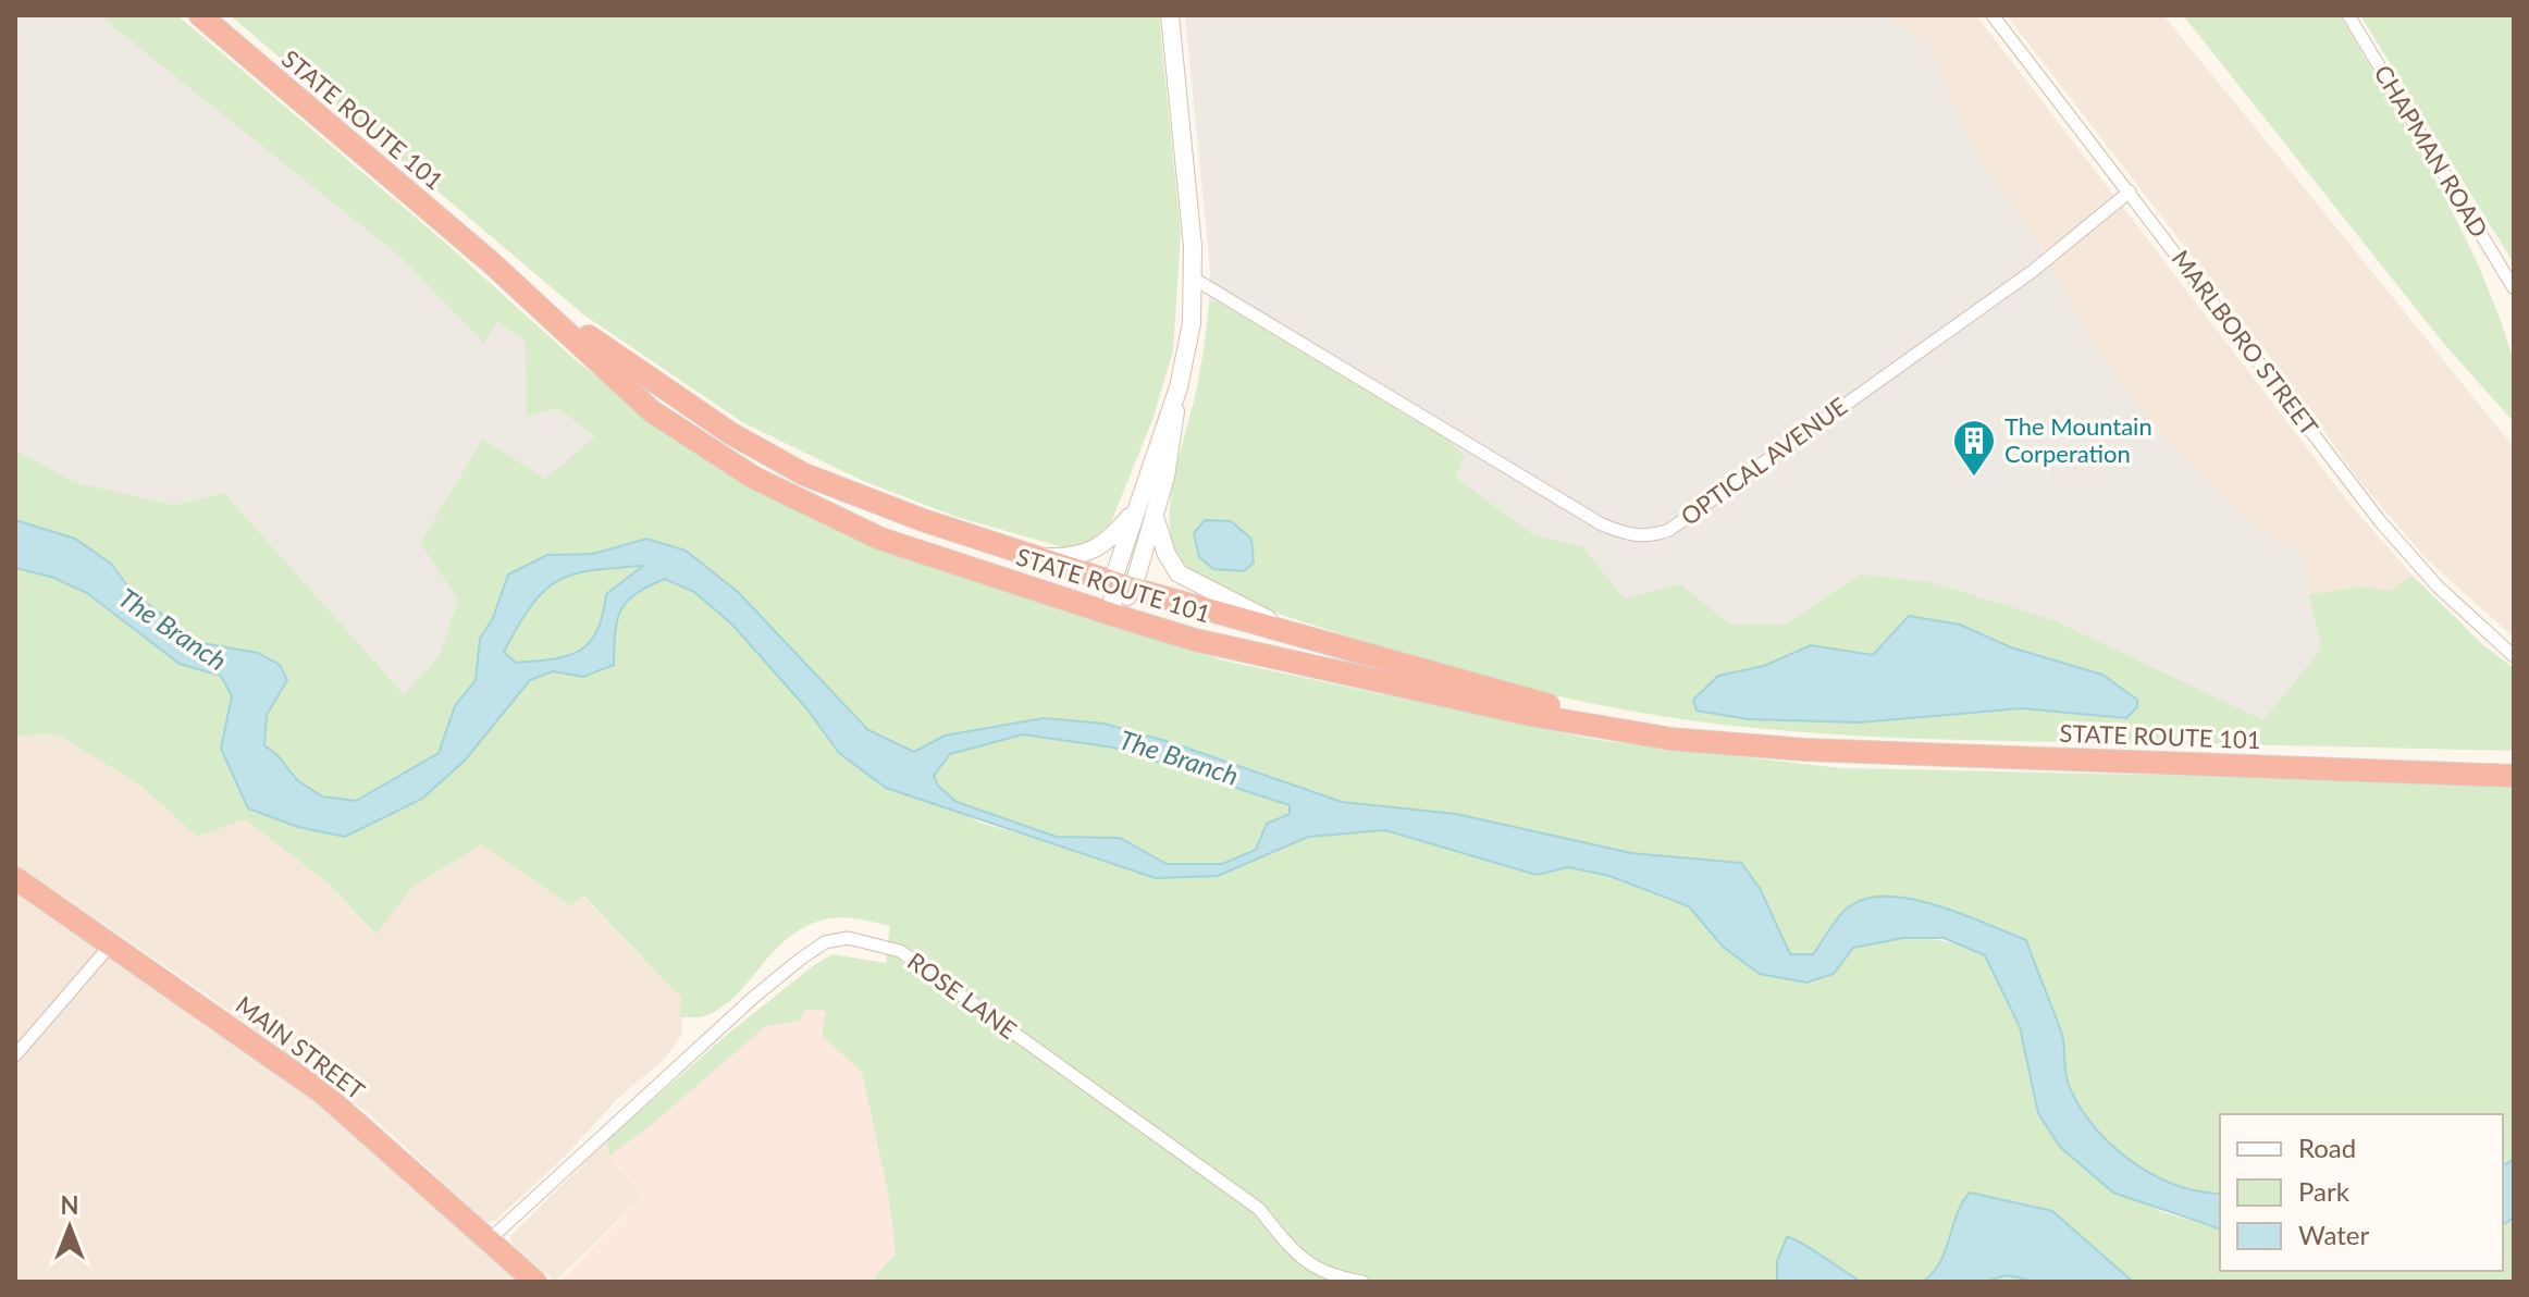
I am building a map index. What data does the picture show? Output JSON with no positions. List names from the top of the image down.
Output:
{
  "streets": {
    "highway": ["STATE ROUTE 101", "MAIN STREET"],
    "street": [
      "CHAPMAN ROAD",
      "MARLBORO STREET",
      "OPTICAL AVENUE",
      "ROSE LANE"
    ]
  },
  "crossings": [
    ["MARLBORO STREET", "OPTICAL AVENUE"],
    ["ROSE LANE", "MAIN STREET"]
  ],
  "water": ["The Branch"],
  "places": {
    "building": ["The Mountain Corperation"]
  },
  "legend": ["Road", "Park", "Water"],
  "north": "top"
}
